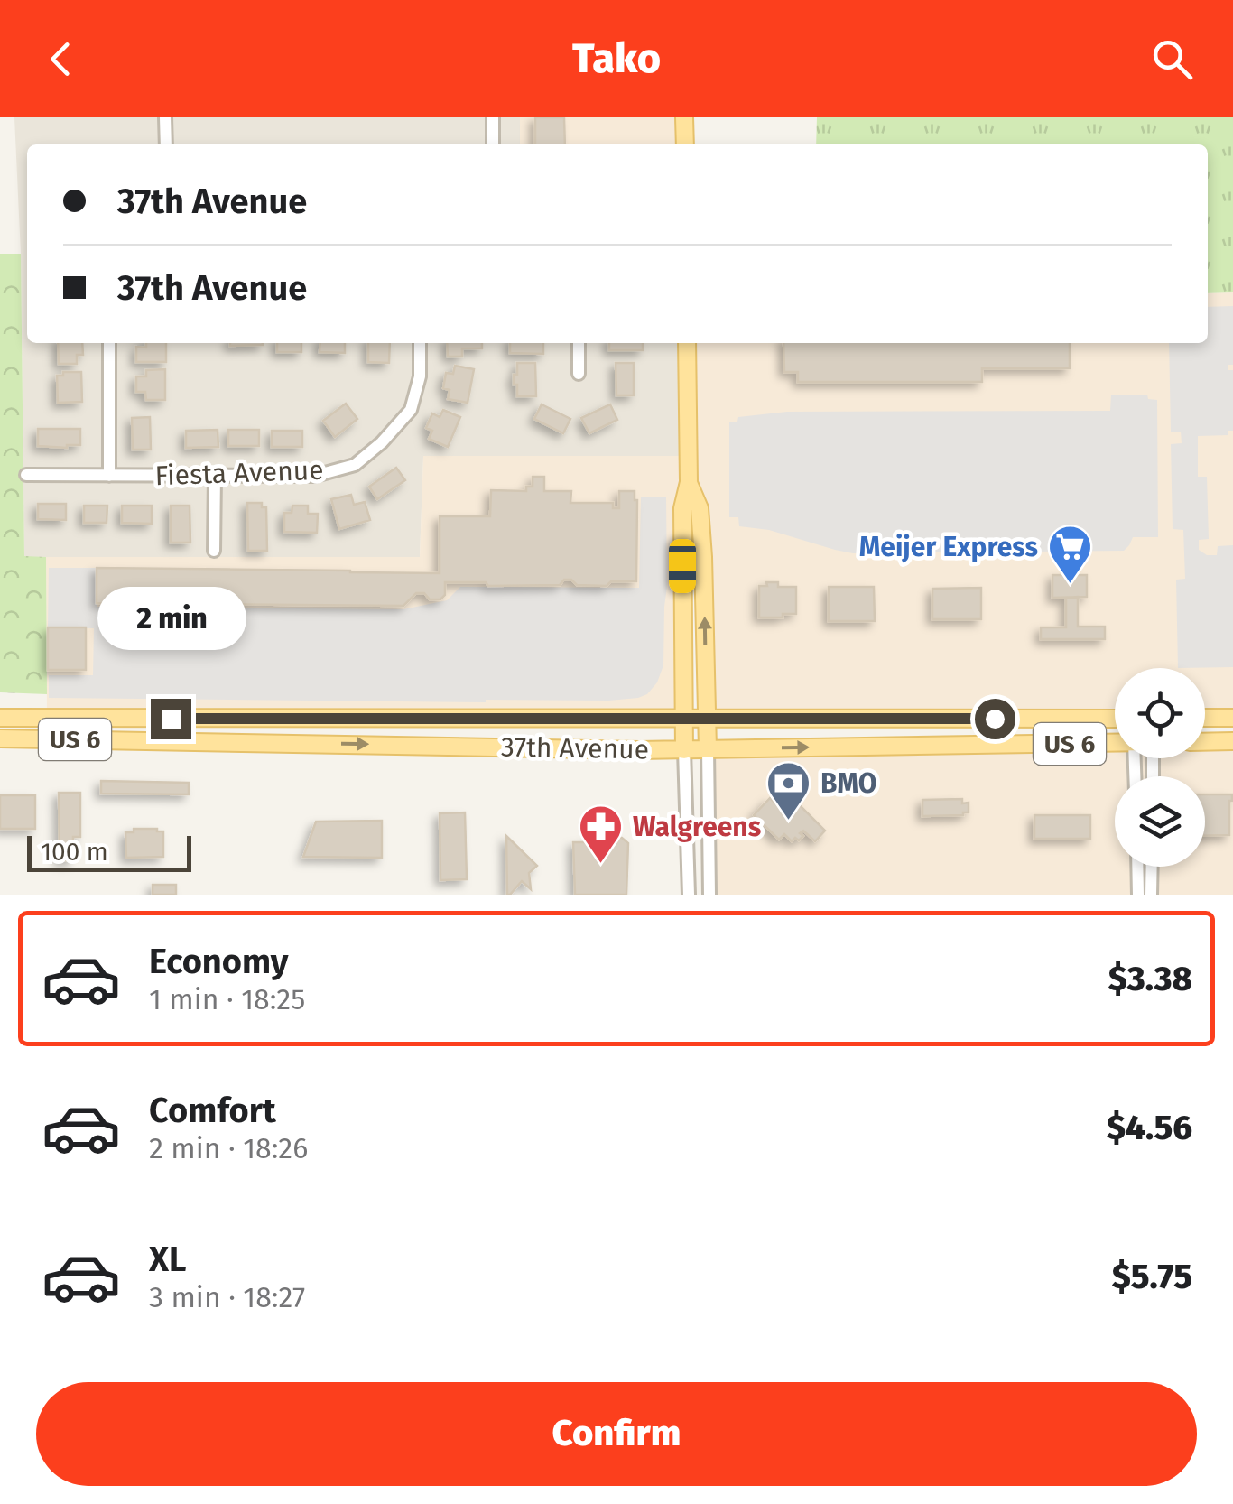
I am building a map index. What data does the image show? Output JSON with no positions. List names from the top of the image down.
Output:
{
  "streets": {
    "main road": ["US 6", "37th Avenue"],
    "street": ["Fiesta Avenue"]
  },
  "places": {
    "supermarket": ["Meijer Express"],
    "bank": ["BMO"],
    "pharmacy": ["Walgreens"]
  },
  "scale_bar": "100 m",
  "page": {
    "header": "Tako",
    "banner": ["37th Avenue", "37th Avenue"],
    "bubble": "2 min",
    "scale": "100 m",
    "list": [
      {
        "name": "Economy",
        "note": "1 min · 18:25",
        "value": "$3.38"
      },
      {
        "name": "Comfort",
        "note": "2 min · 18:26",
        "value": "$4.56"
      },
      {
        "name": "XL",
        "note": "3 min · 18:27",
        "value": "$5.75"
      }
    ],
    "buttons": "Confirm"
  }
}
